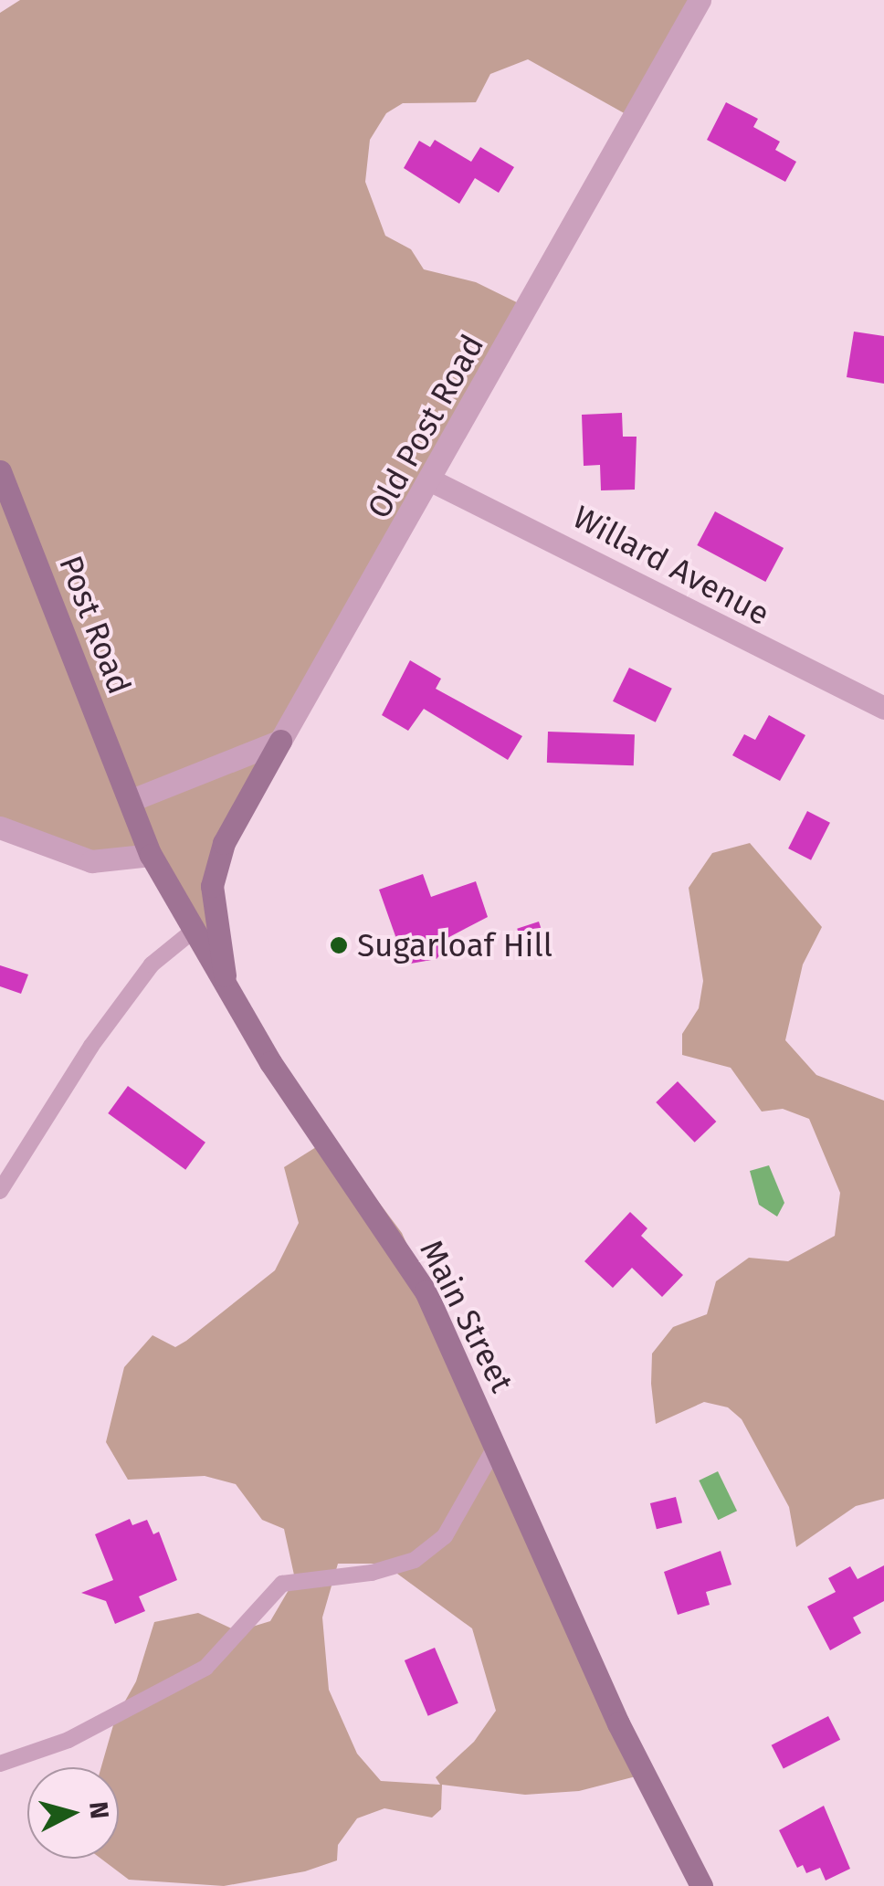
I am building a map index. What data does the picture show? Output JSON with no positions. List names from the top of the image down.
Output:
{
  "streets": {
    "main road": ["Post Road", "Main Street"],
    "street": ["Old Post Road", "Willard Avenue"]
  },
  "crossings": [
    ["Old Post Road", "Willard Avenue"],
    ["Post Road", "Main Street"]
  ],
  "places": ["Sugarloaf Hill"],
  "north": "right"
}
